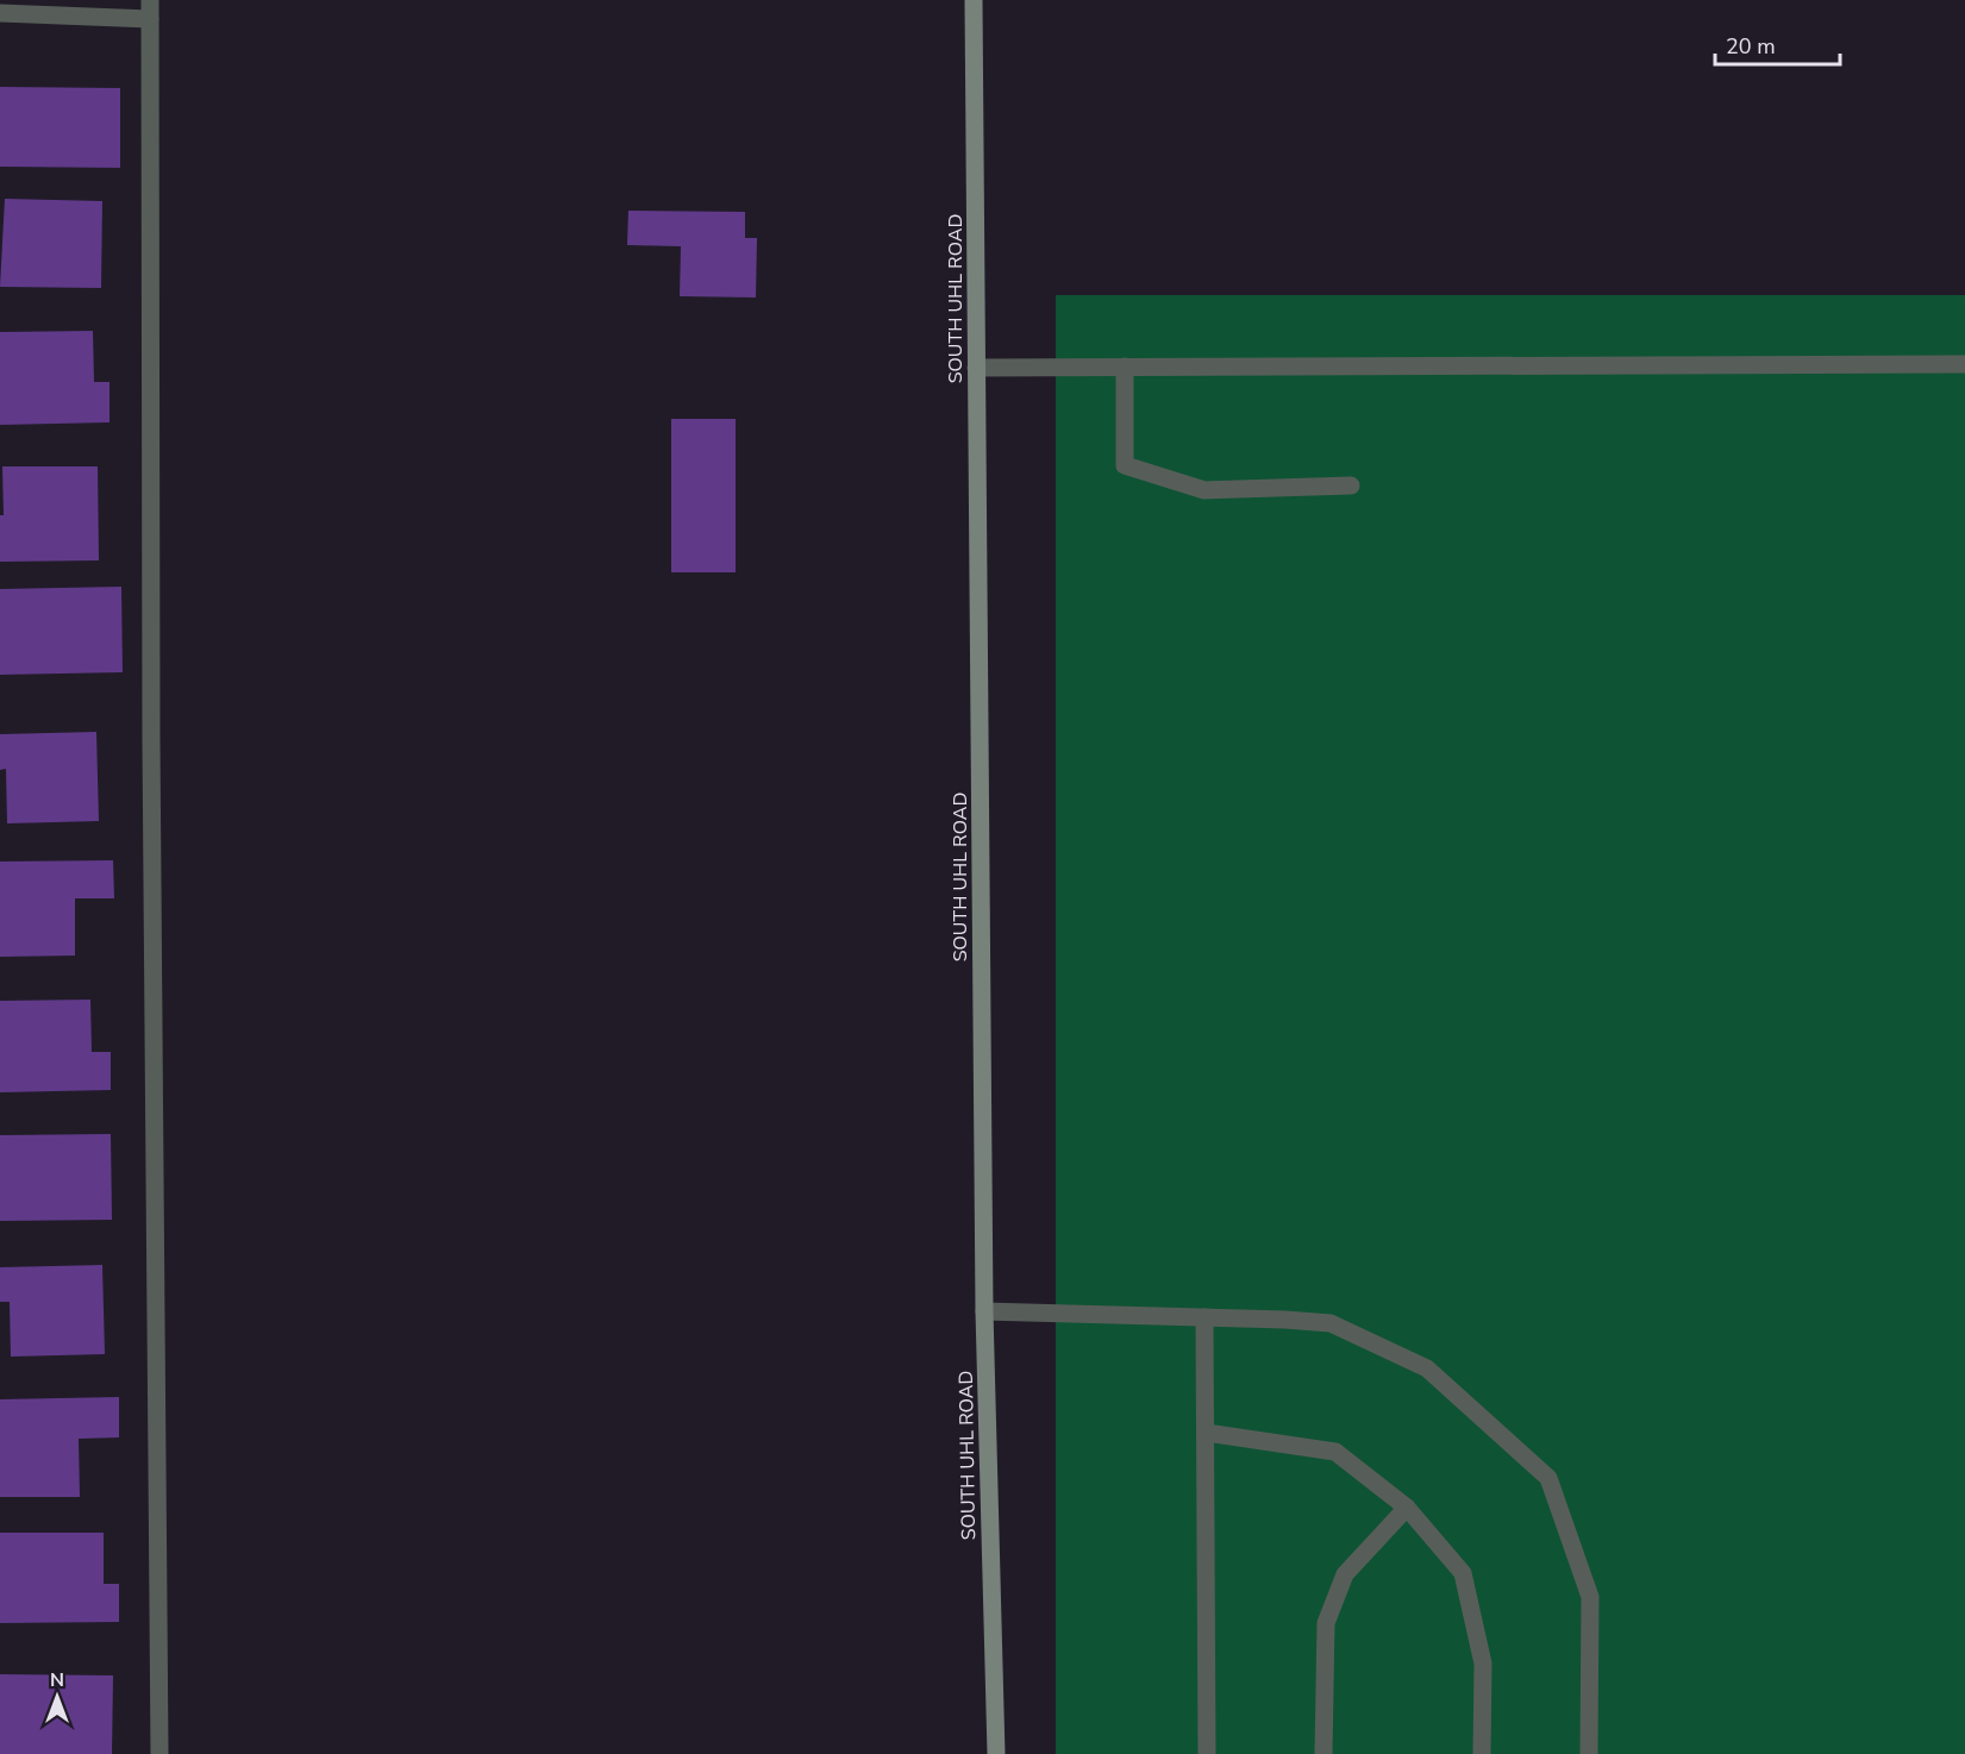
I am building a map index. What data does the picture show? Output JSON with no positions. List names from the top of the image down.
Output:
{
  "streets": {
    "main road": ["SOUTH UHL ROAD"]
  },
  "scale_bar": "20 m",
  "north": "top"
}
